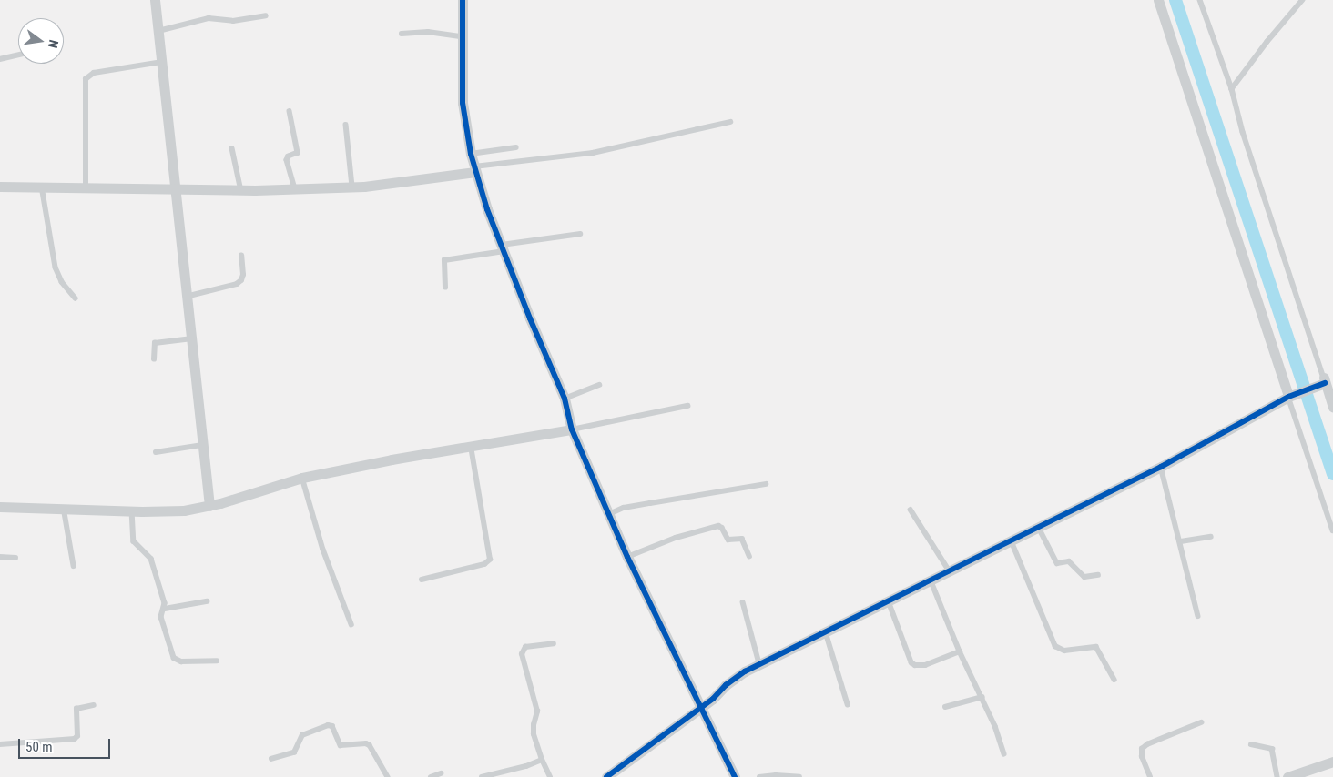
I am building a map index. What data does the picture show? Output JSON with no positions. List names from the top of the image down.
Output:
{
  "scale_bar": "50 m",
  "north": "right"
}
